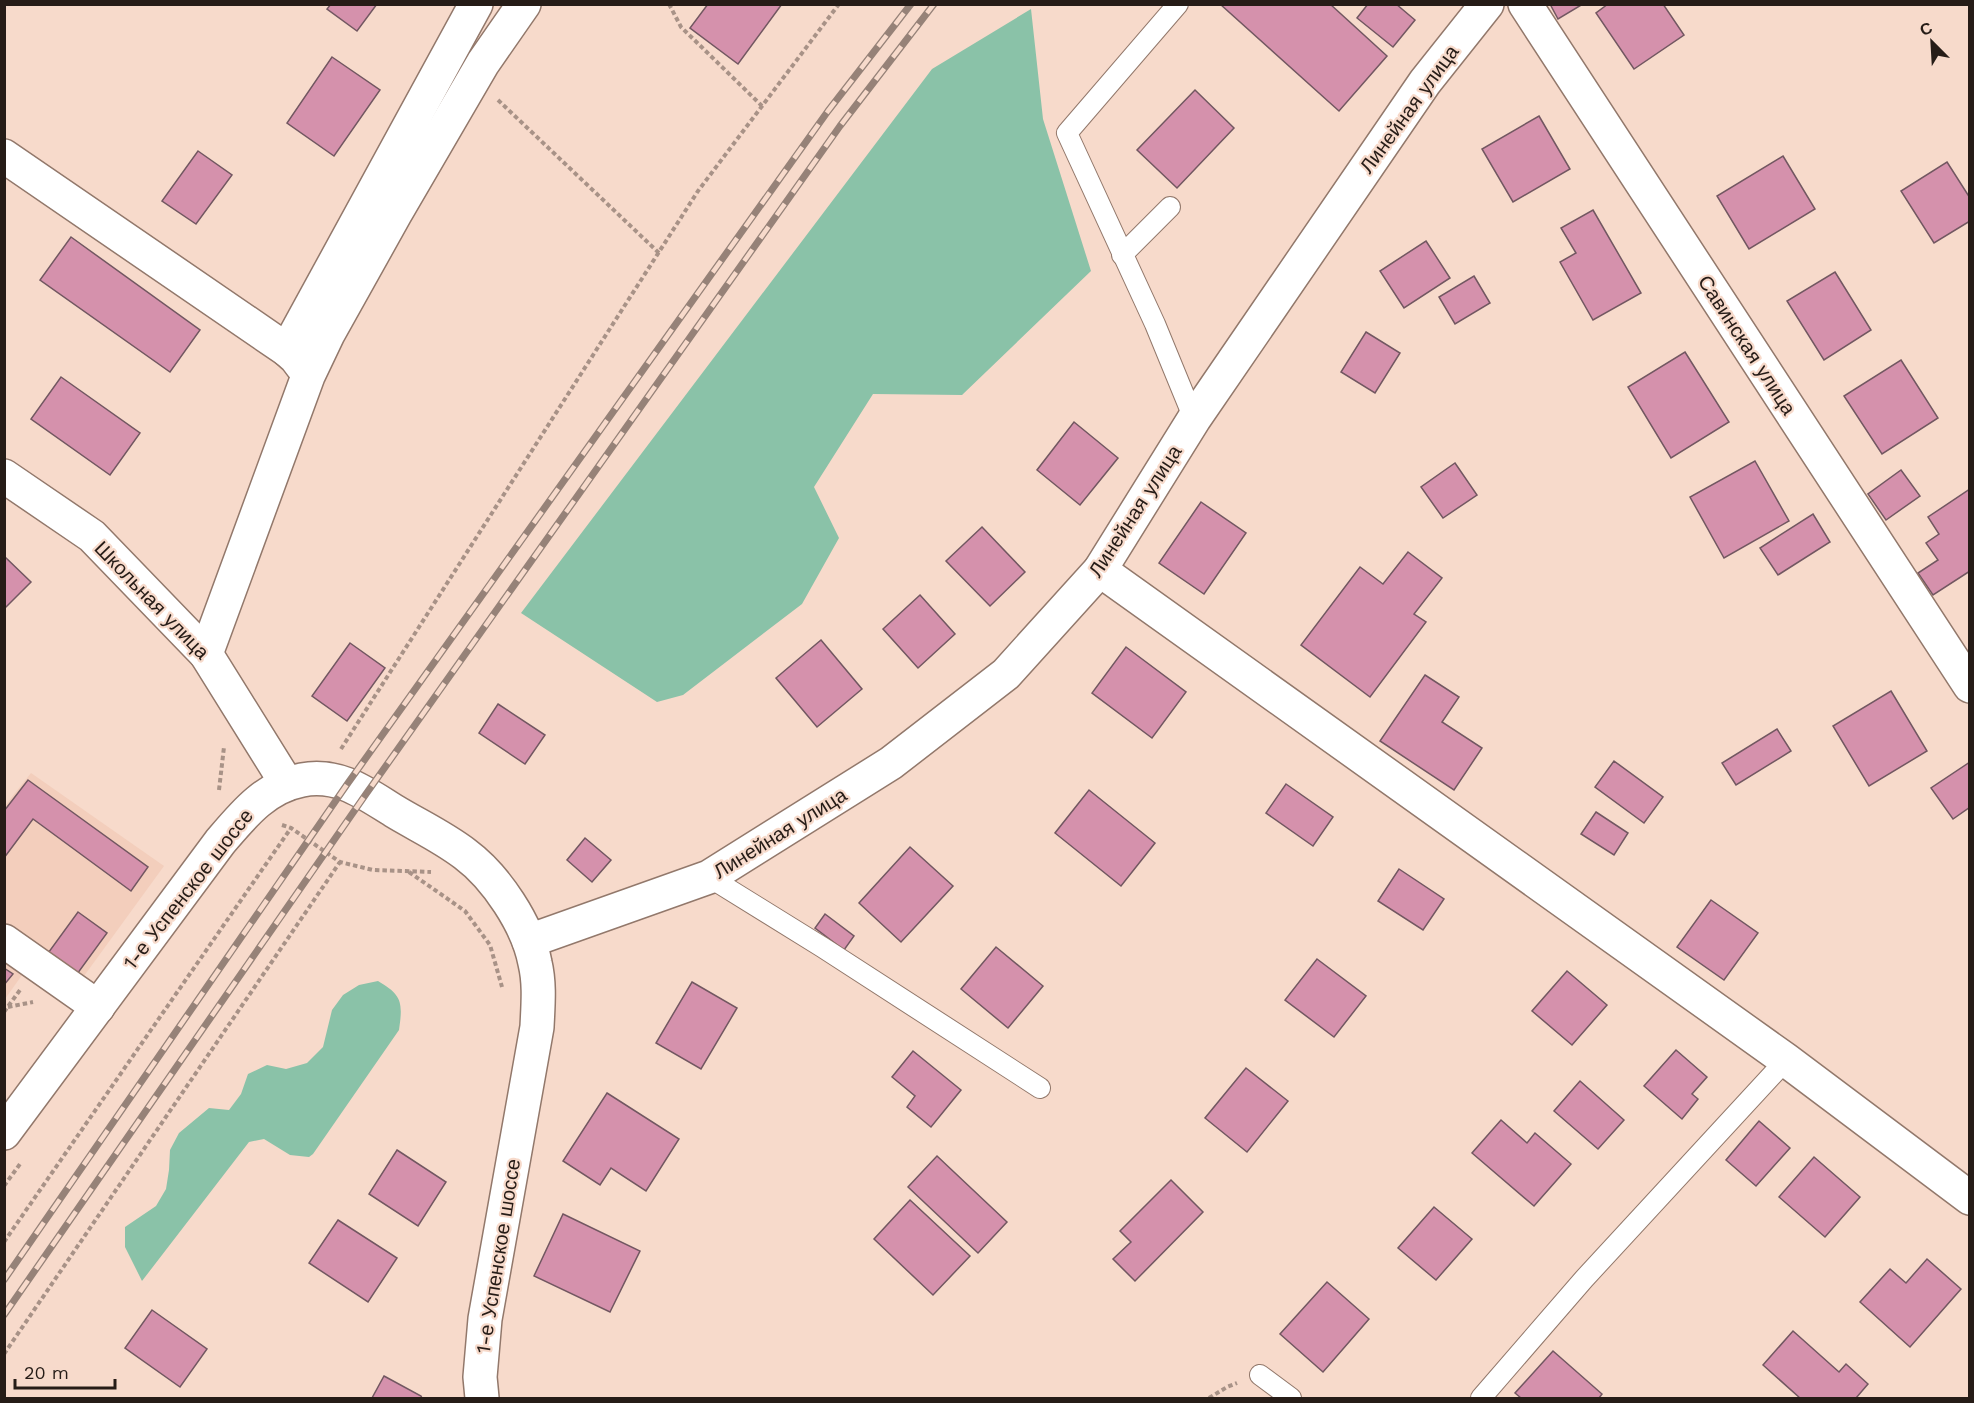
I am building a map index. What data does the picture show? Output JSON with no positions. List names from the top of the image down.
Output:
{
  "streets": {
    "street": [
      "Линейная улица",
      "Савинская улица",
      "Школьная улица",
      "1-е Успенское шоссе"
    ]
  },
  "crossings": [
    ["Линейная улица", "1-е Успенское шоссе"],
    ["Школьная улица", "1-е Успенское шоссе"]
  ],
  "scale_bar": "20 m",
  "north": "top left"
}
